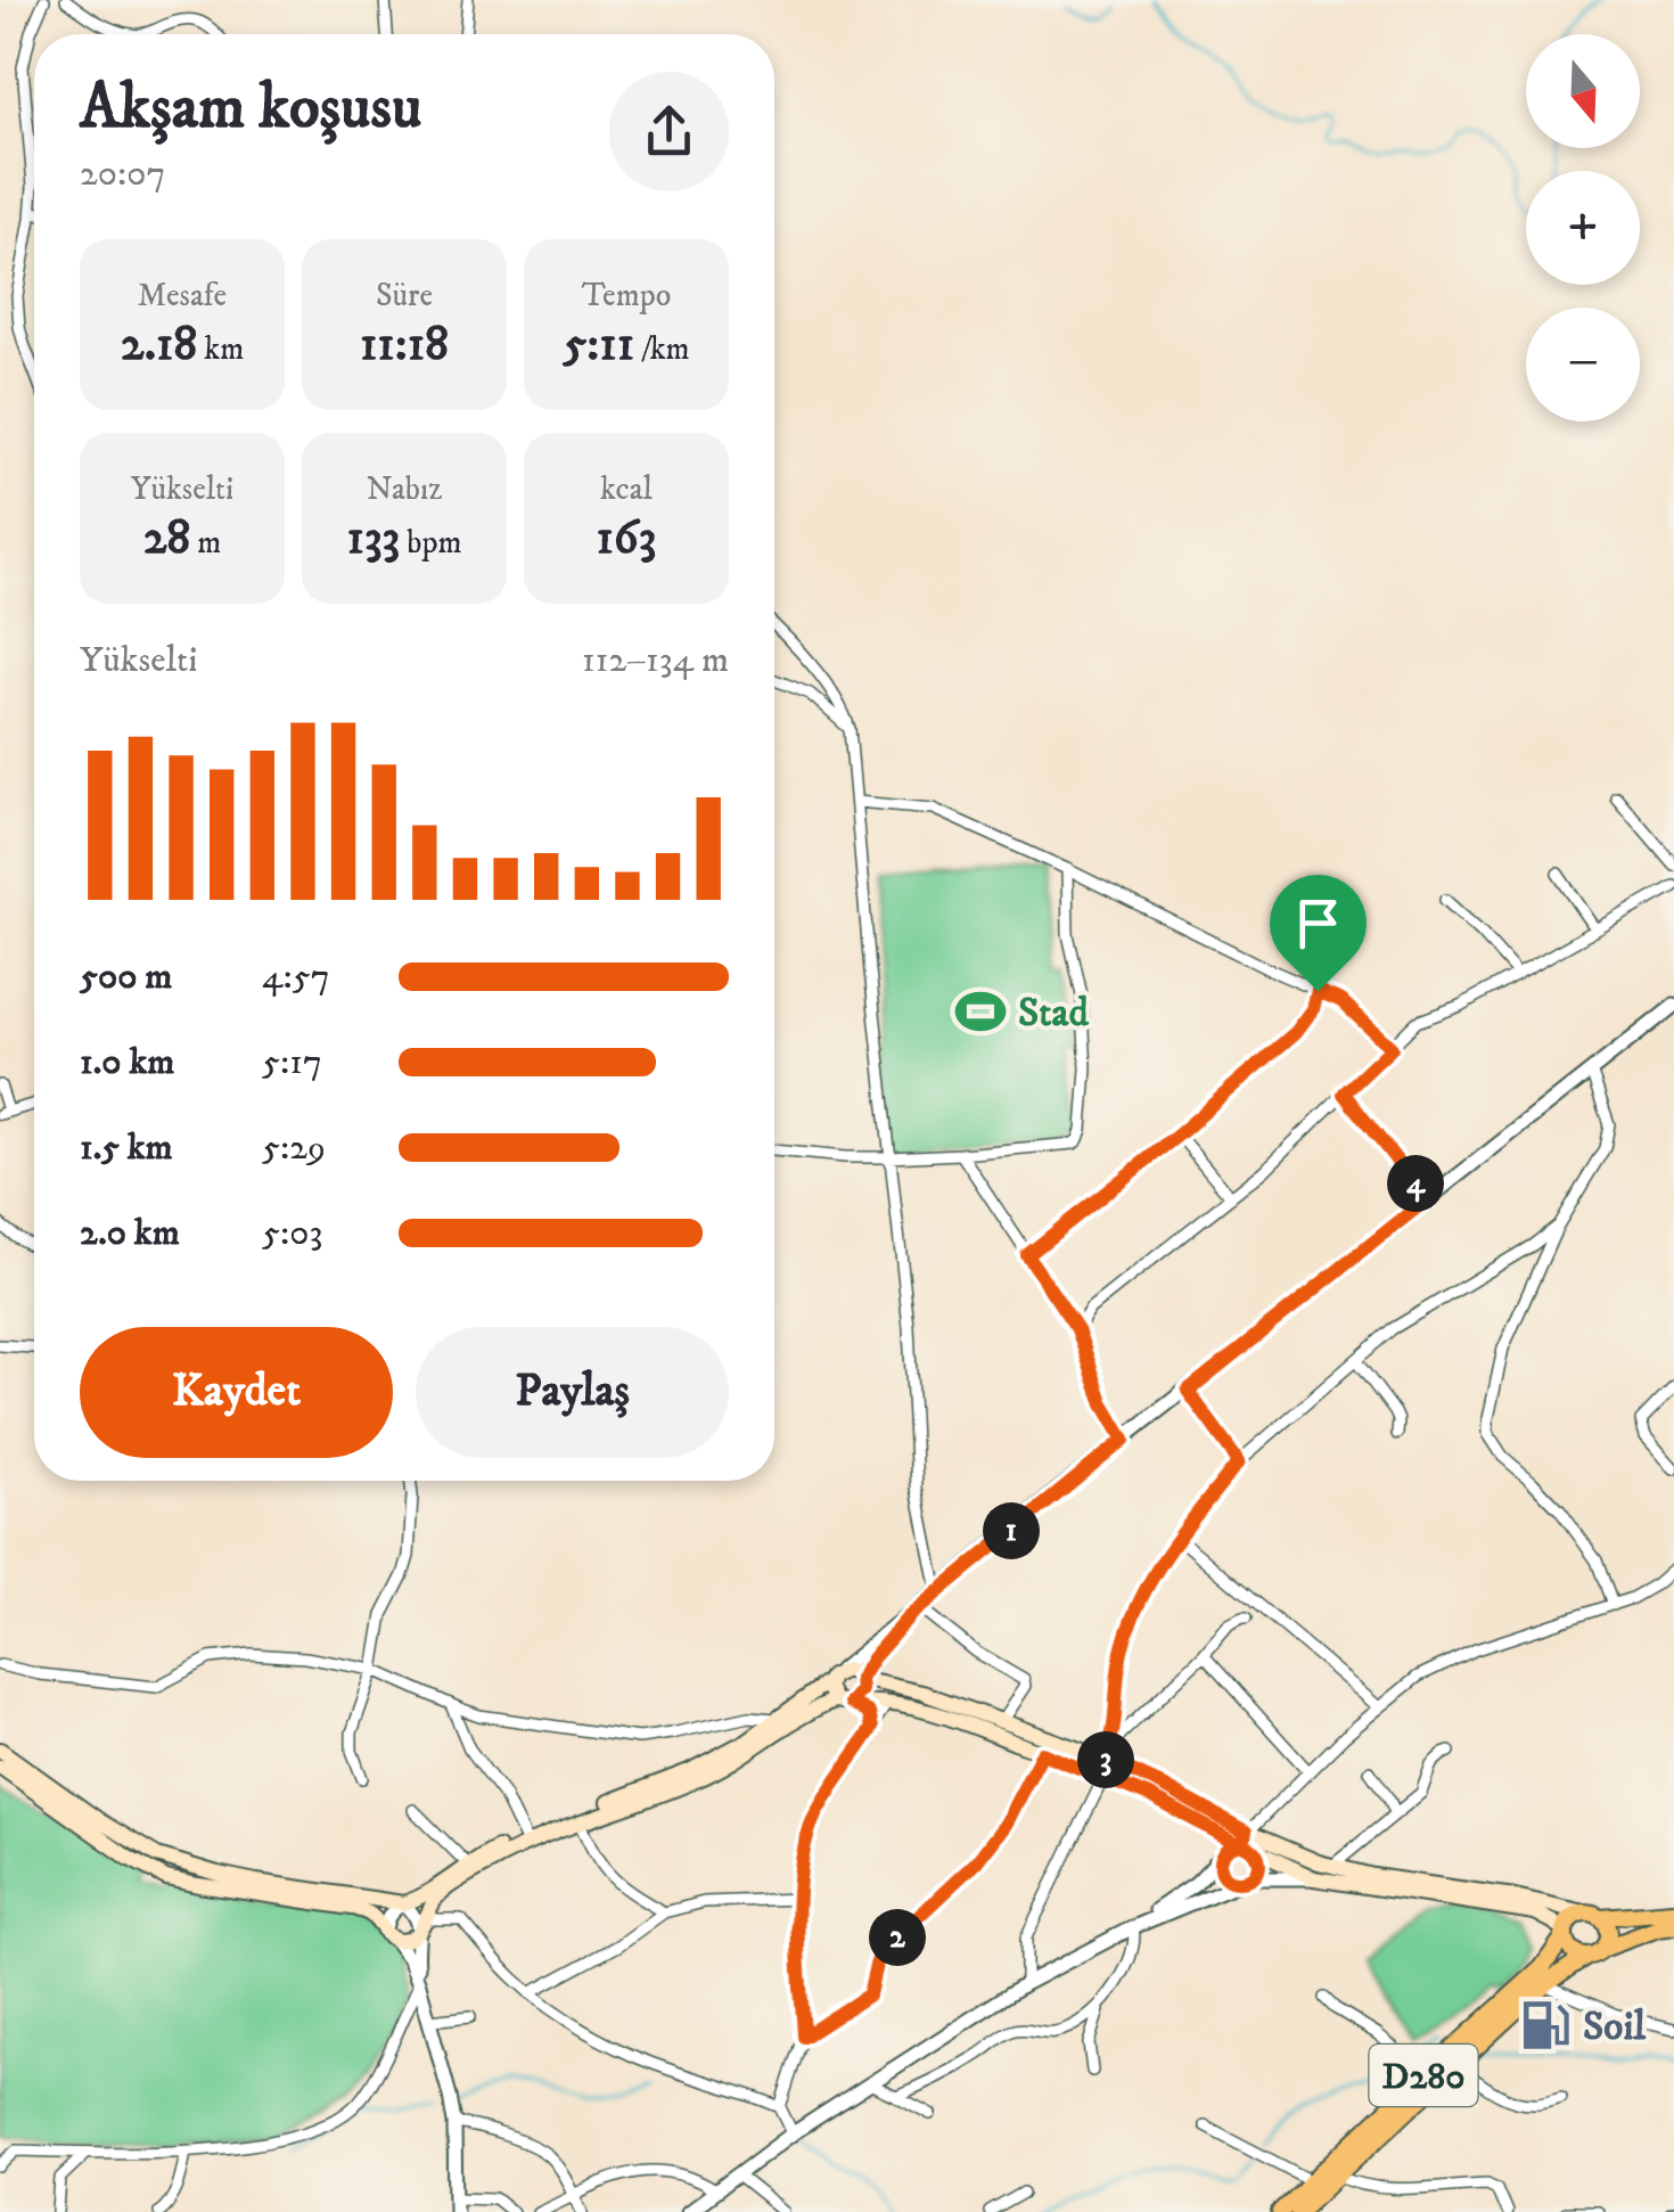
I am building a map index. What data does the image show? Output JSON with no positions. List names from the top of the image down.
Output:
{
  "streets": {
    "main road": ["D280"]
  },
  "places": {
    "sports": ["Stad"],
    "fuel station": ["Soil"]
  },
  "north": "bottom",
  "page": {
    "map_buttons": ["+", "−"],
    "heading": ["Akşam koşusu", "20:07"],
    "stats": [
      ["Mesafe", "2.18 km"],
      ["Süre", "11:18"],
      ["Tempo", "5:11 /km"],
      ["Yükselti", "28 m"],
      ["Nabız", "133 bpm"],
      ["kcal", "163"]
    ],
    "chart": ["Yükselti", "112–134 m"],
    "list": [
      {
        "name": "500 m",
        "note": "4:57"
      },
      {
        "name": "1.0 km",
        "note": "5:17"
      },
      {
        "name": "1.5 km",
        "note": "5:29"
      },
      {
        "name": "2.0 km",
        "note": "5:03"
      }
    ],
    "pins": [
      "4",
      "1",
      "3",
      "2"
    ],
    "buttons": ["Kaydet", "Paylaş"]
  }
}
